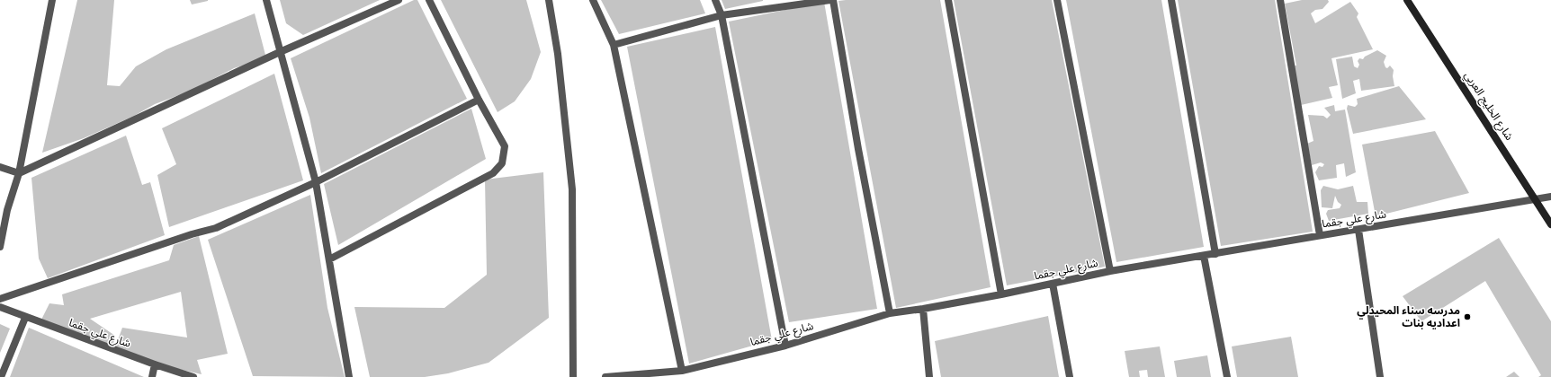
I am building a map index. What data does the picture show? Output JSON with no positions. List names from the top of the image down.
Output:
{
  "streets": {
    "main road": ["شارع الخليج العربي"],
    "street": ["شارع علي جقما"]
  },
  "crossings": [
    ["شارع الخليج العربي", "شارع علي جقما"]
  ],
  "places": ["مدرسه سناء المحيدلي اعداديه بنات"]
}
